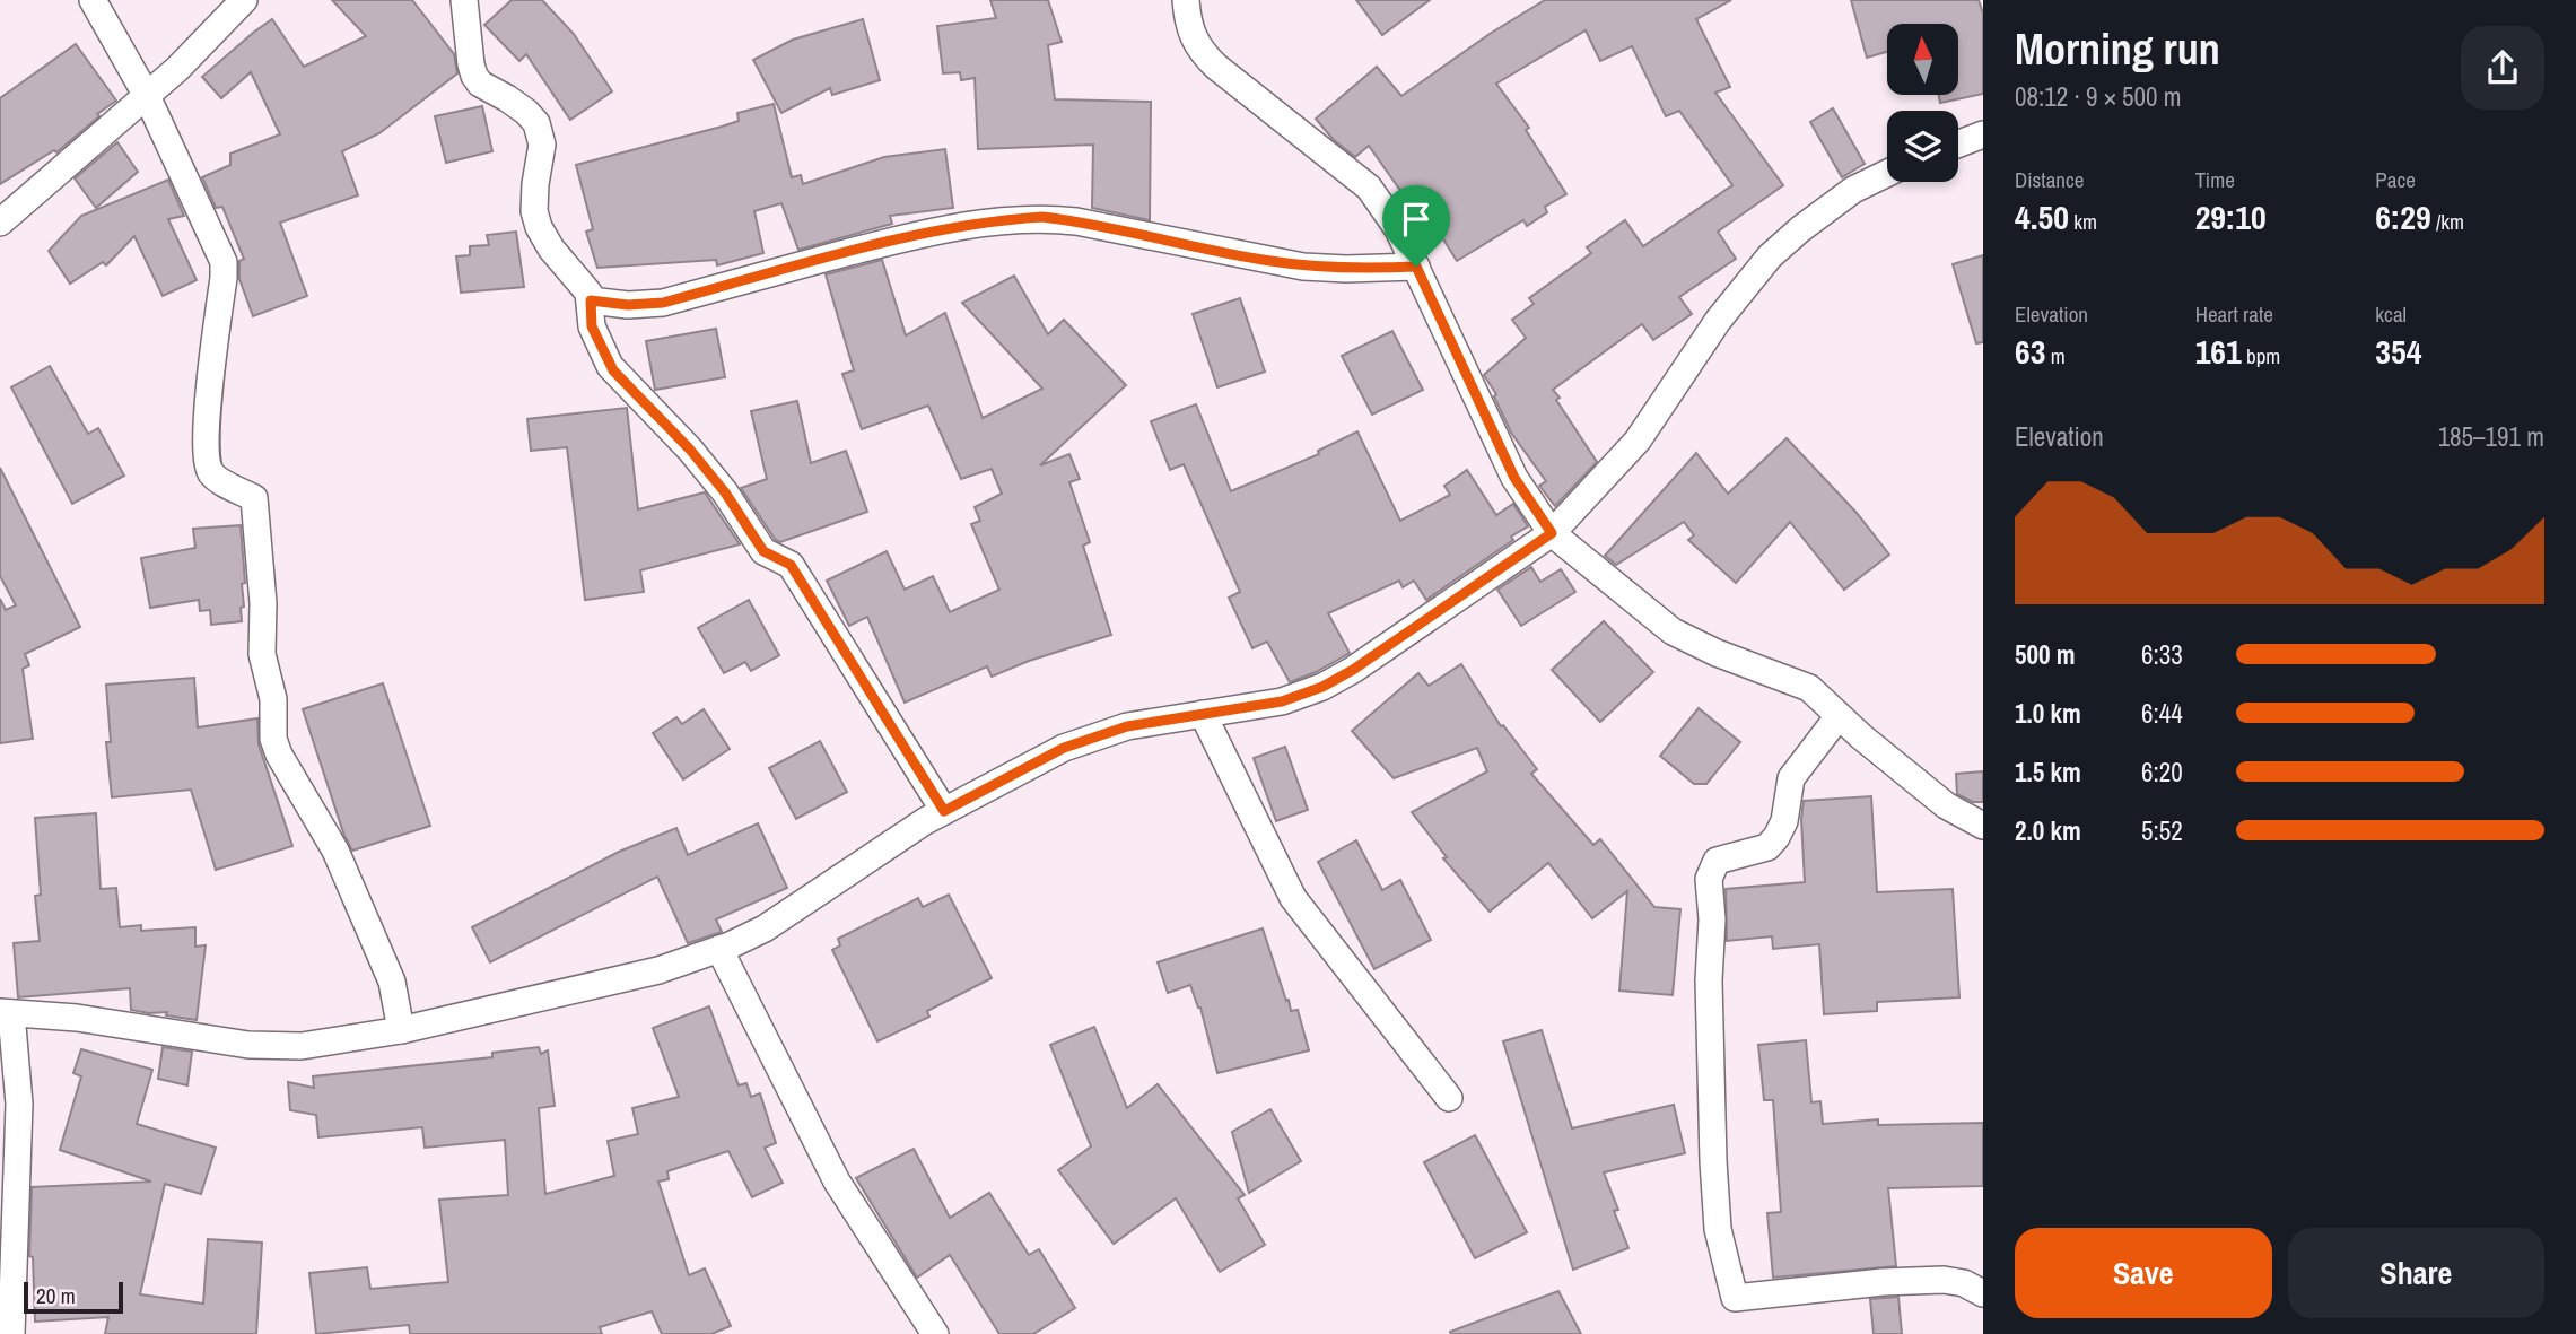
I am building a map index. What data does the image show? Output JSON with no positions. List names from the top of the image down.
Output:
{
  "scale_bar": "20 m",
  "north": "top",
  "page": {
    "heading": ["Morning run", "08:12 · 9 × 500 m"],
    "stats": [
      ["Distance", "4.50 km"],
      ["Time", "29:10"],
      ["Pace", "6:29 /km"],
      ["Elevation", "63 m"],
      ["Heart rate", "161 bpm"],
      ["kcal", "354"]
    ],
    "chart": ["Elevation", "185–191 m"],
    "list": [
      {
        "name": "500 m",
        "note": "6:33"
      },
      {
        "name": "1.0 km",
        "note": "6:44"
      },
      {
        "name": "1.5 km",
        "note": "6:20"
      },
      {
        "name": "2.0 km",
        "note": "5:52"
      }
    ],
    "buttons": ["Save", "Share"],
    "scale": "20 m"
  }
}
